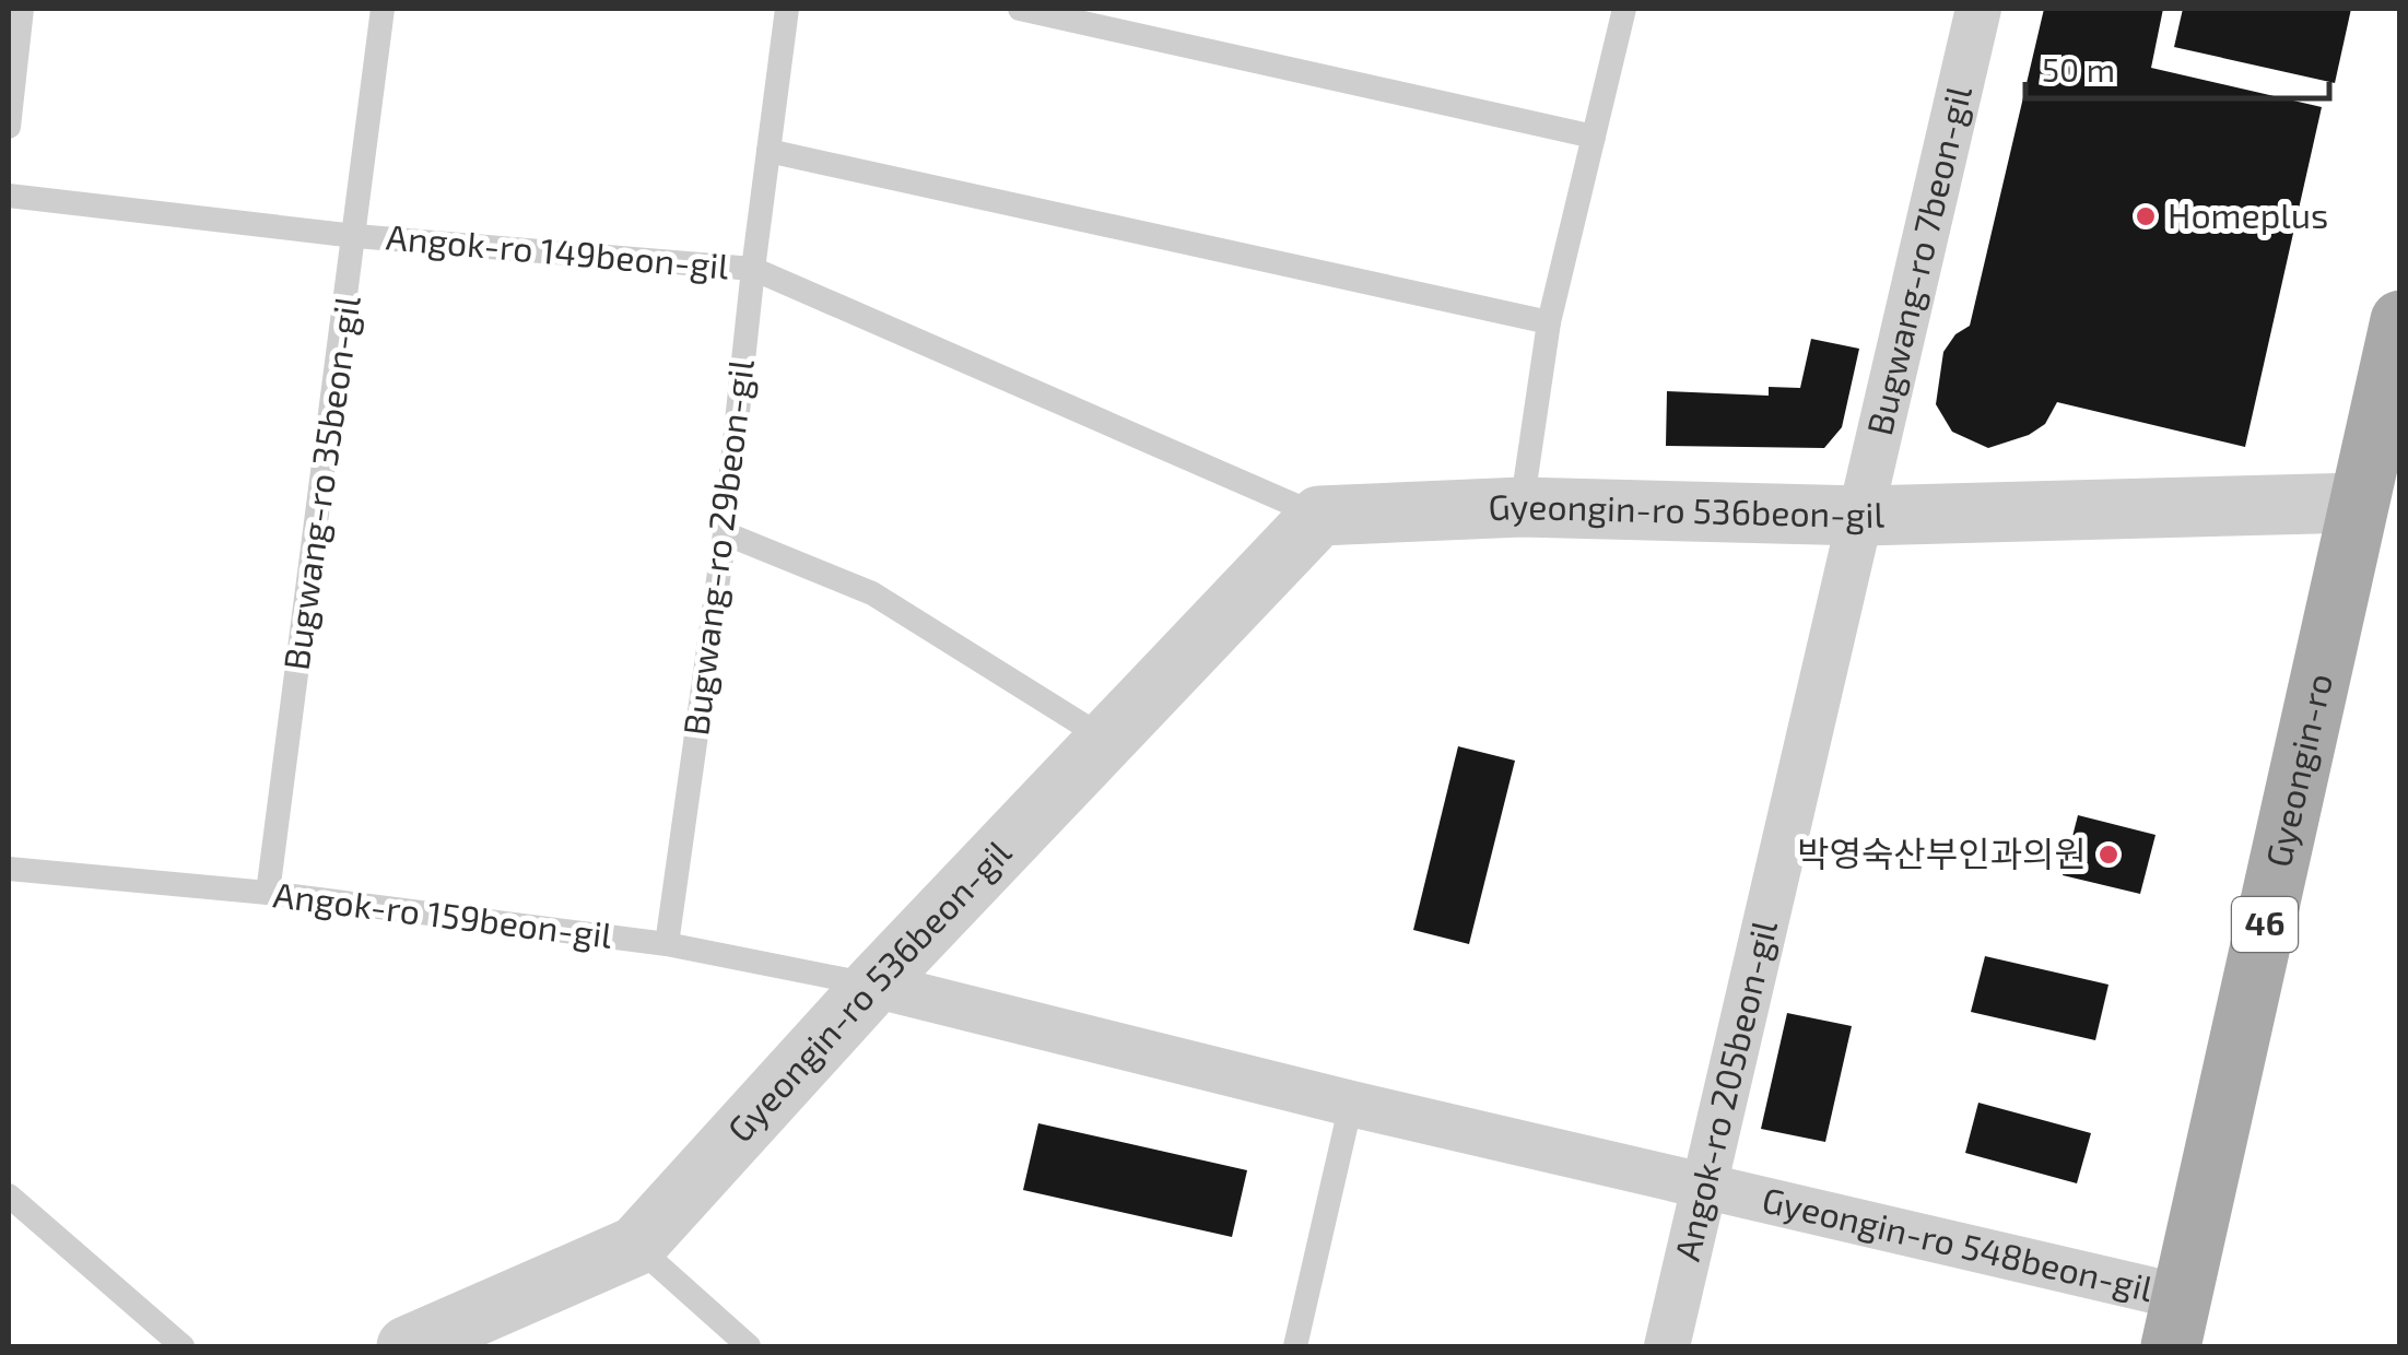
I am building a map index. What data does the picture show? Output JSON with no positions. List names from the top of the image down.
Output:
{
  "streets": {
    "main road": ["Gyeongin-ro", "46"],
    "street": [
      "Bugwang-ro 7beon-gil",
      "Gyeongin-ro 536beon-gil",
      "Angok-ro 205beon-gil",
      "Gyeongin-ro 548beon-gil"
    ],
    "lane": [
      "Angok-ro 149beon-gil",
      "Bugwang-ro 35beon-gil",
      "Bugwang-ro 29beon-gil",
      "Angok-ro 159beon-gil"
    ]
  },
  "crossings": [
    ["Angok-ro 149beon-gil", "Bugwang-ro 35beon-gil"],
    ["Angok-ro 149beon-gil", "Gyeongin-ro 536beon-gil"],
    ["Angok-ro 149beon-gil", "Bugwang-ro 29beon-gil"],
    ["Bugwang-ro 7beon-gil", "Gyeongin-ro 536beon-gil"],
    ["Bugwang-ro 7beon-gil", "Angok-ro 205beon-gil"],
    ["Bugwang-ro 35beon-gil", "Angok-ro 159beon-gil"],
    ["Gyeongin-ro 536beon-gil", "Gyeongin-ro"],
    ["Gyeongin-ro 536beon-gil", "Angok-ro 159beon-gil"],
    ["Gyeongin-ro 536beon-gil", "Angok-ro 205beon-gil"],
    ["Gyeongin-ro 536beon-gil", "Gyeongin-ro 548beon-gil"],
    ["Bugwang-ro 29beon-gil", "Angok-ro 159beon-gil"],
    ["Gyeongin-ro", "Gyeongin-ro 548beon-gil"],
    ["Angok-ro 159beon-gil", "Gyeongin-ro 548beon-gil"],
    ["Angok-ro 205beon-gil", "Gyeongin-ro 548beon-gil"]
  ],
  "places": ["Homeplus", "박영숙산부인과의원"],
  "scale_bar": "50 m"
}
